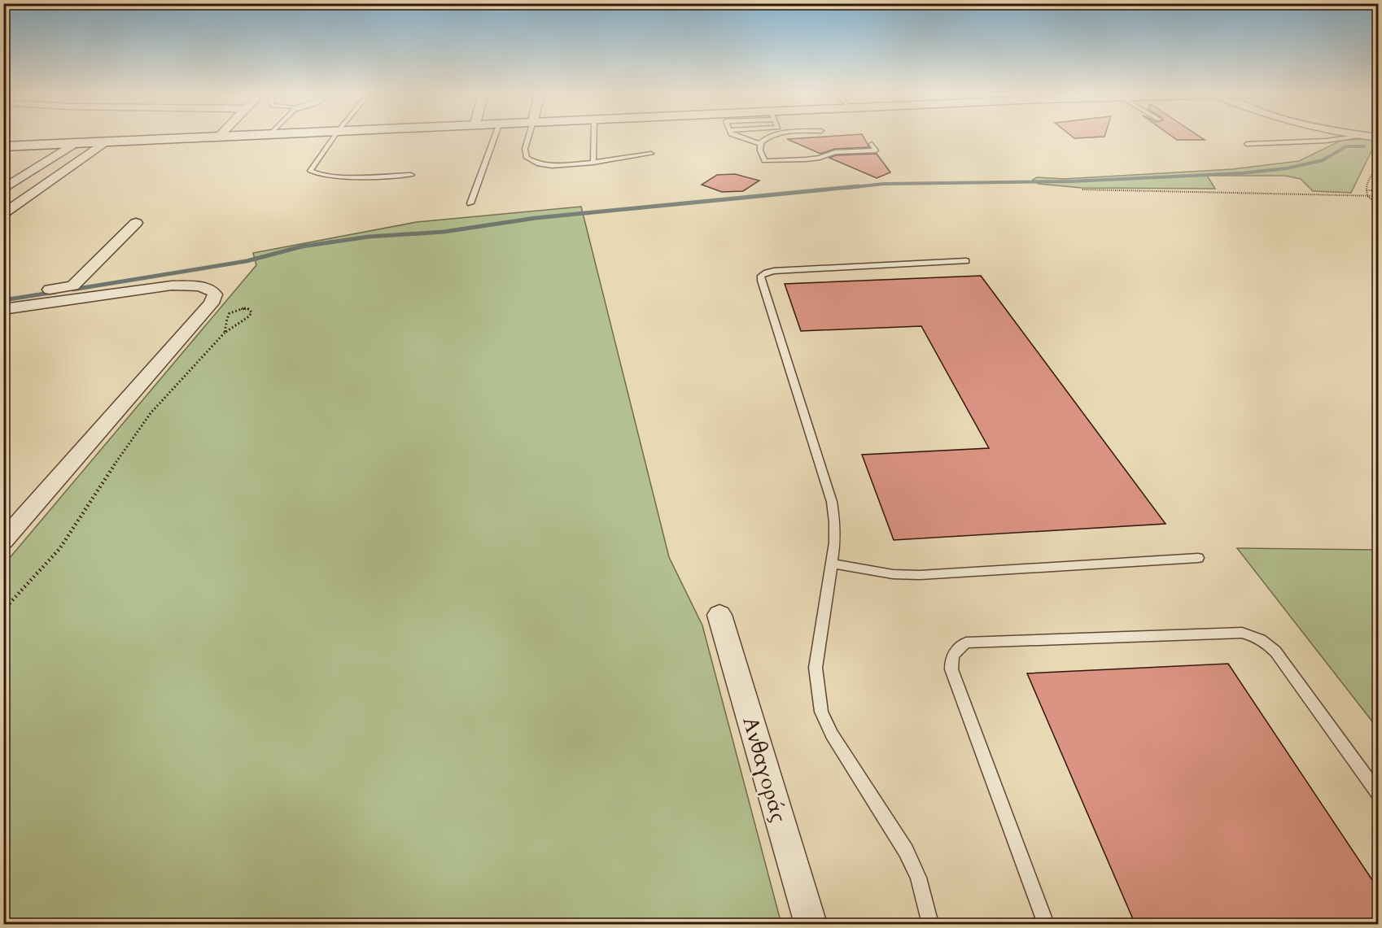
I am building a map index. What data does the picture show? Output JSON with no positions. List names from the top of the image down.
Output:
{
  "streets": {
    "street": ["Ανθαγοράς"]
  }
}
